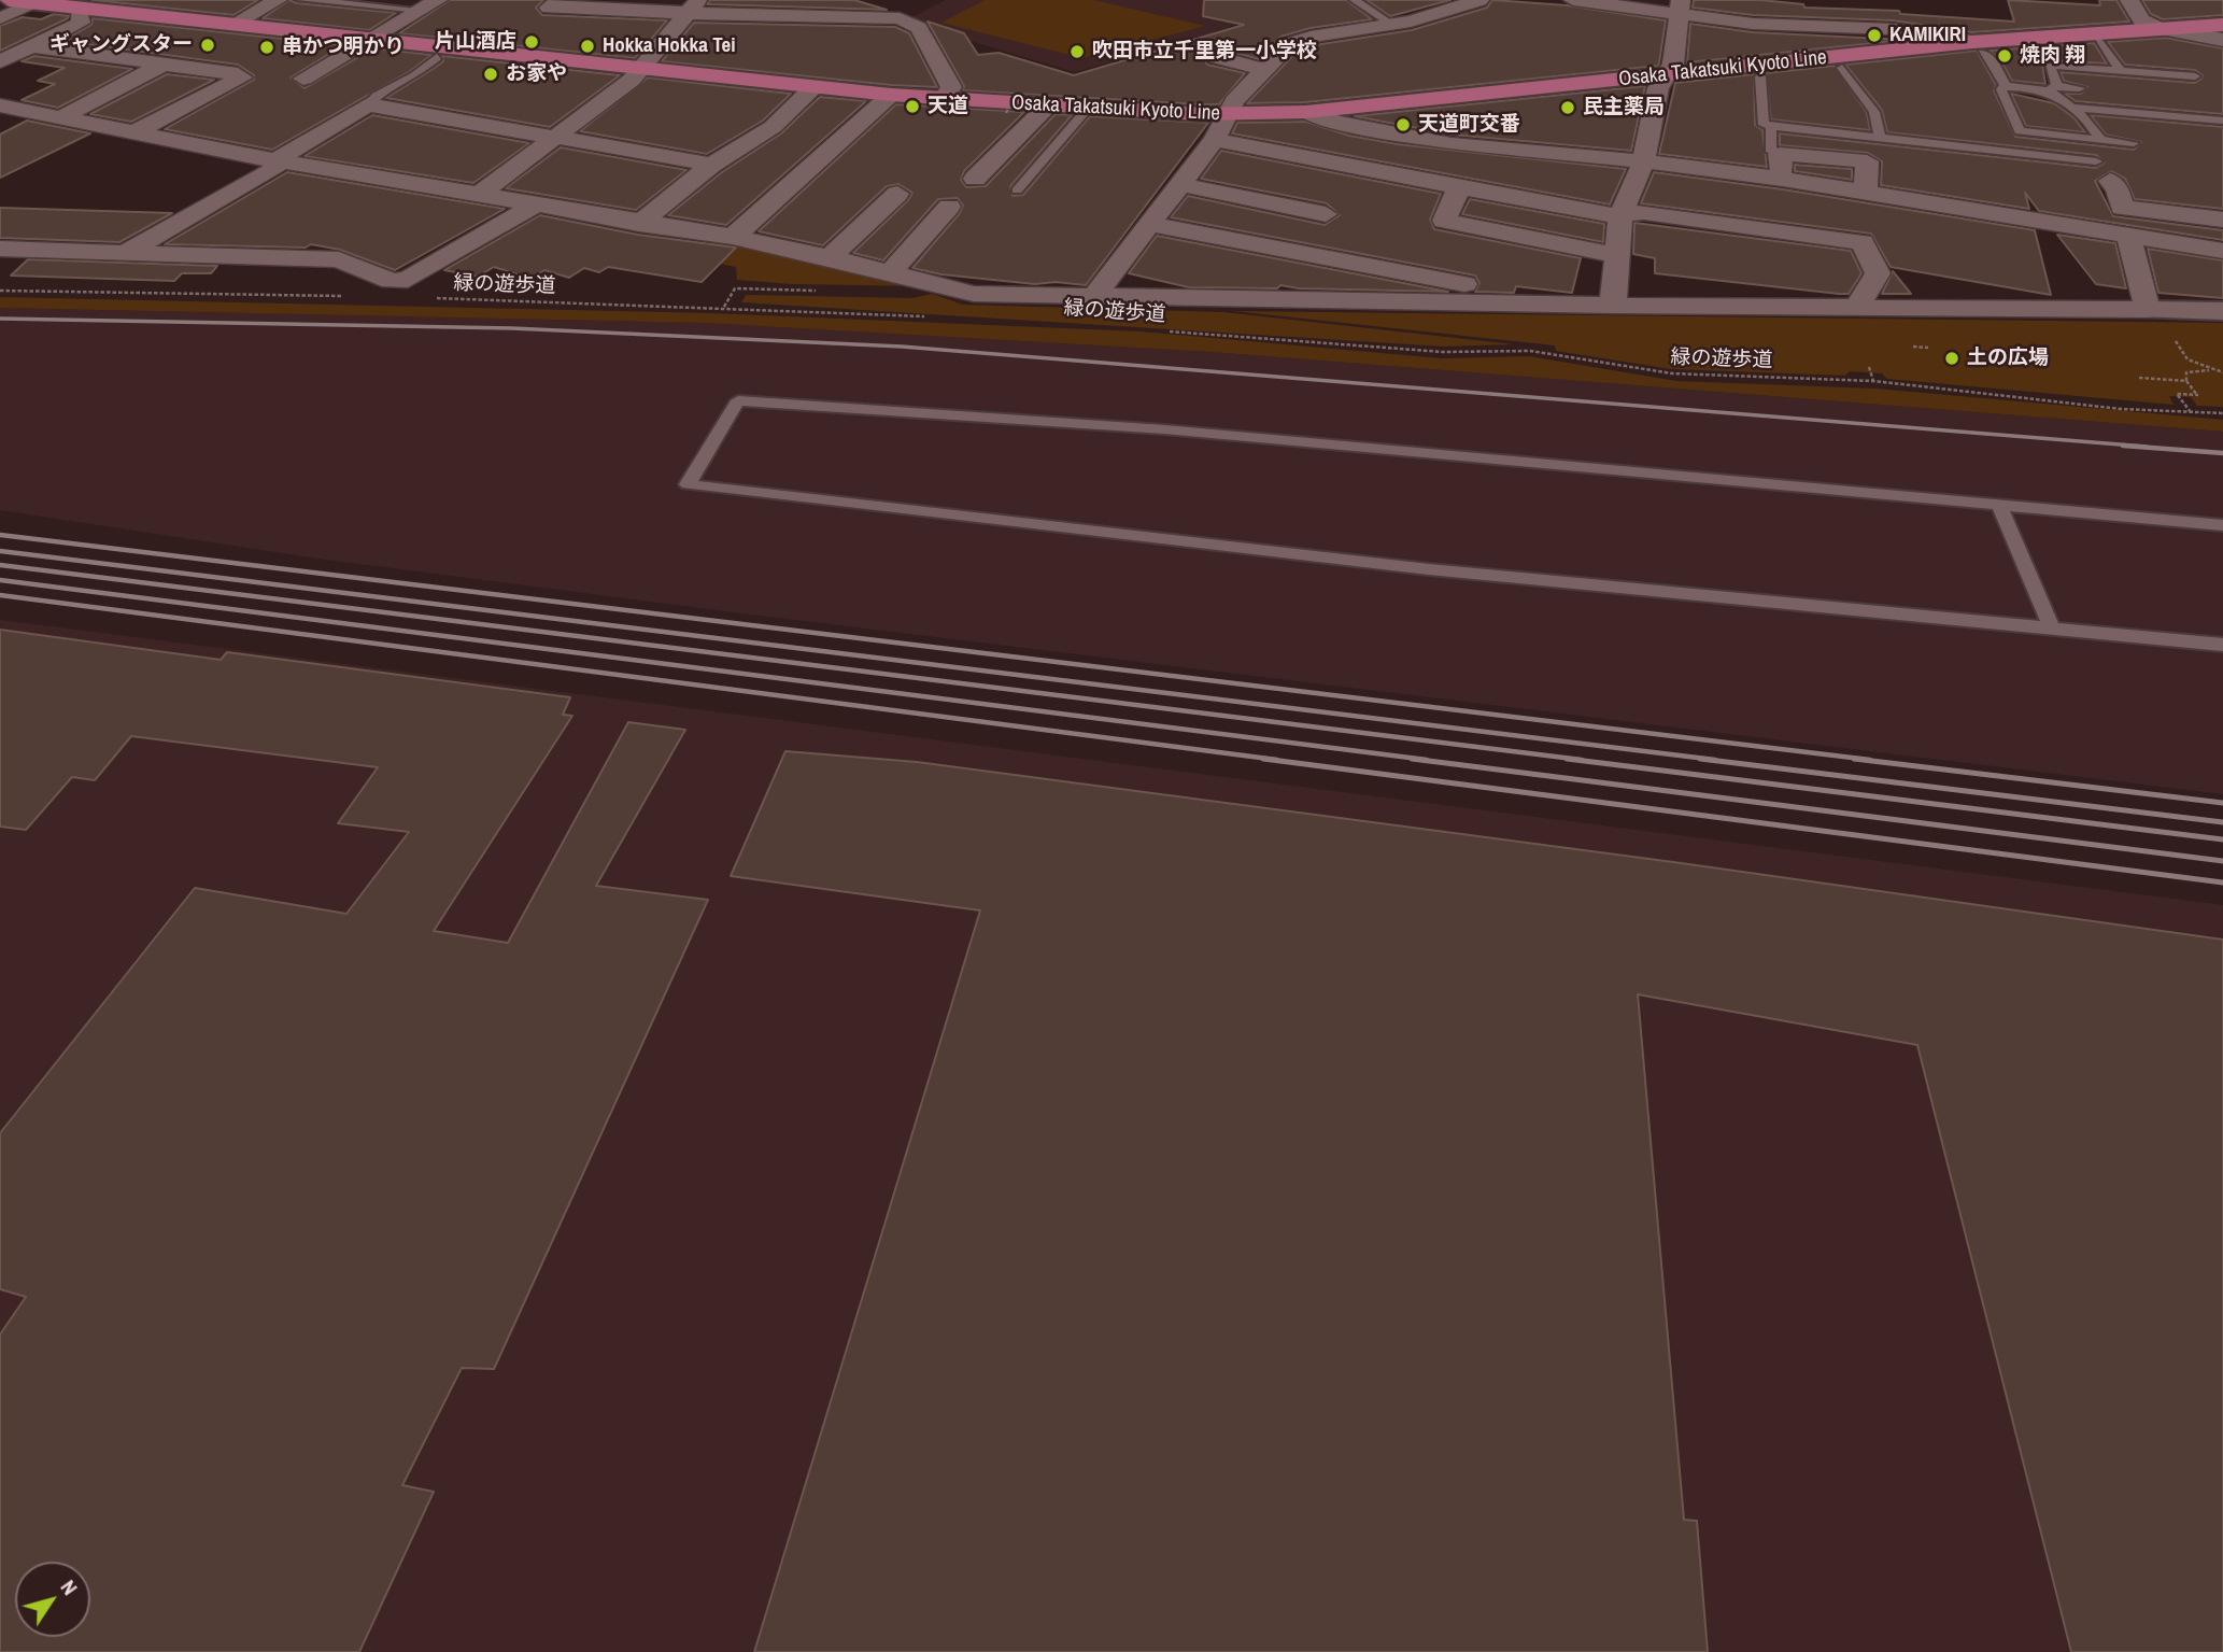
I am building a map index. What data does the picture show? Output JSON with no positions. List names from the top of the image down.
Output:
{
  "streets": {
    "main road": ["Osaka Takatsuki Kyoto Line"],
    "path": ["緑の遊歩道"]
  },
  "places": [
    "KAMIKIRI",
    "片山酒店",
    "ギャングスター",
    "Hokka Hokka Tei",
    "串かつ明かり",
    "吹田市立千里第一小学校",
    "焼肉 翔",
    "お家や",
    "天道",
    "民主薬局",
    "天道町交番",
    "土の広場"
  ],
  "north": "top right"
}
